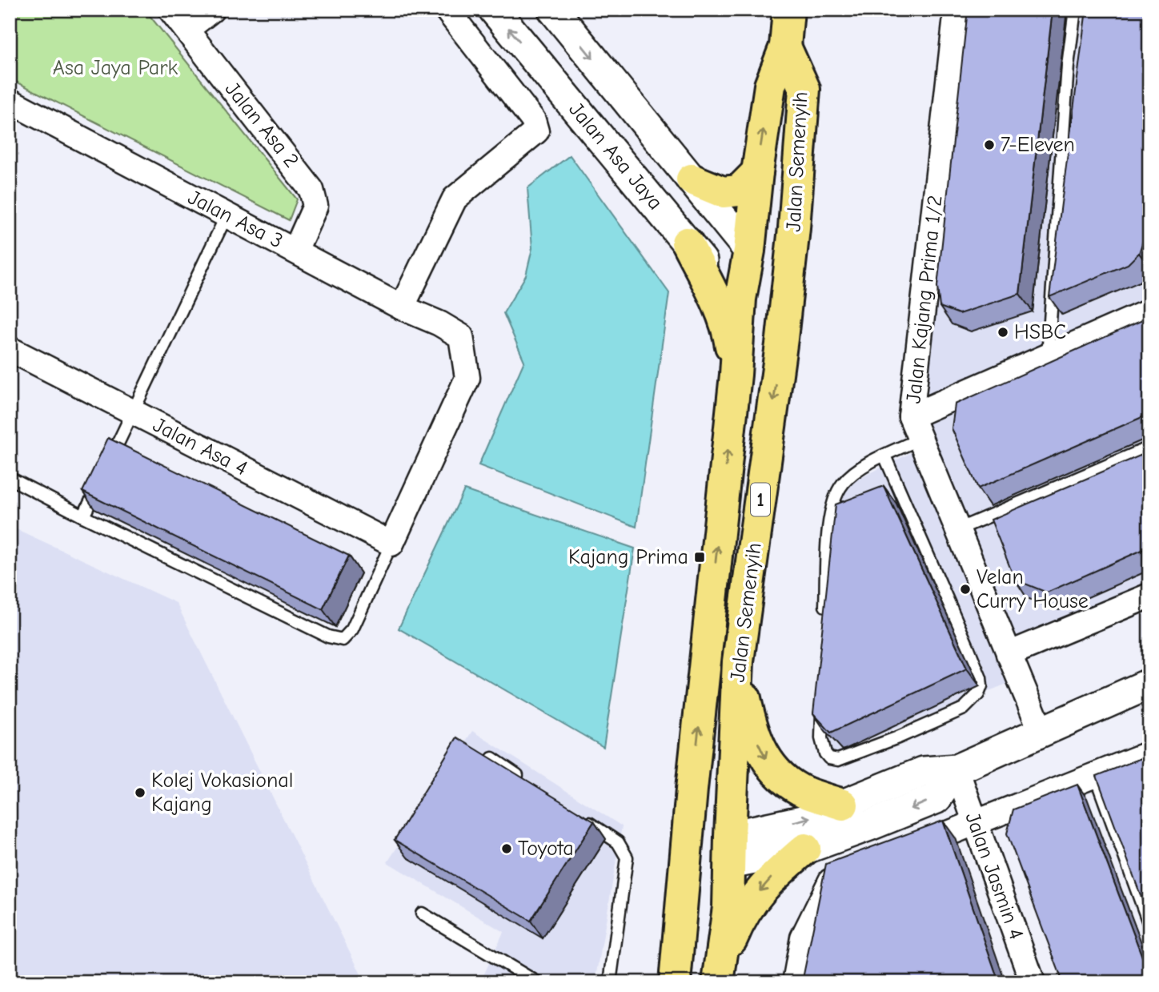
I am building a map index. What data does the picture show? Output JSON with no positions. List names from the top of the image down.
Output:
{
  "streets": {
    "main road": ["Jalan Semenyih", "1"],
    "street": [
      "Jalan Asa 2",
      "Jalan Asa Jaya",
      "Jalan Asa 3",
      "Jalan Kajang Prima 1/2",
      "Jalan Asa 4",
      "Jalan Jasmin 4"
    ]
  },
  "crossings": [
    ["Jalan Asa 2", "Jalan Asa 3"],
    ["Jalan Asa Jaya", "Jalan Semenyih"],
    ["Jalan Asa 3", "Jalan Asa 4"]
  ],
  "parks": ["Asa Jaya Park"],
  "places": {
    "other": [
      "7-Eleven",
      "HSBC",
      "Velan Curry House",
      "Kolej Vokasional Kajang",
      "Toyota"
    ],
    "transit": ["Kajang Prima"]
  }
}
